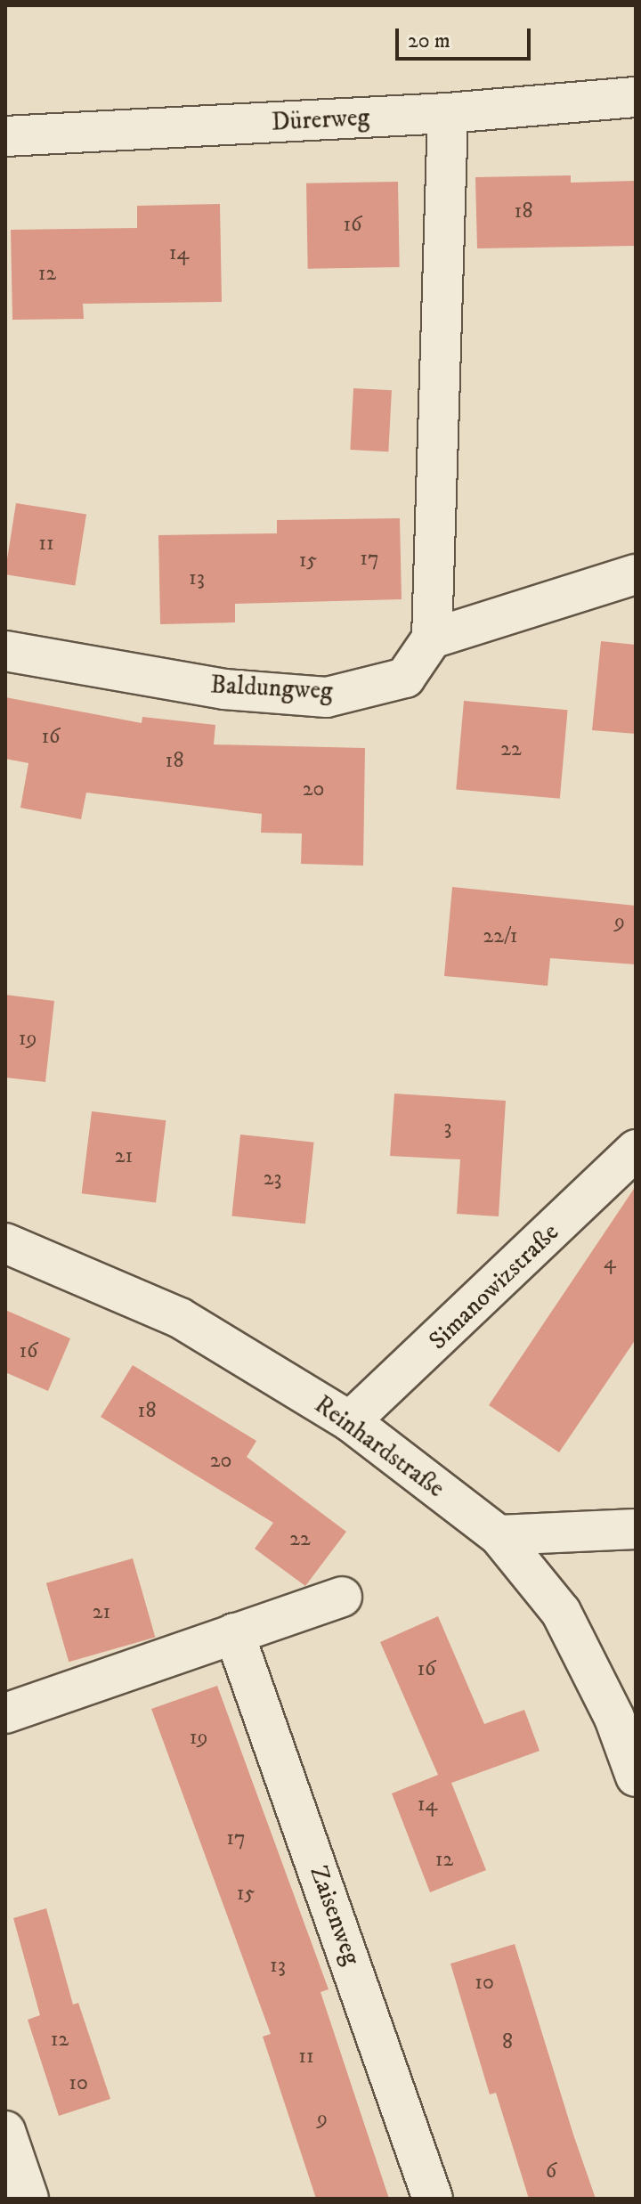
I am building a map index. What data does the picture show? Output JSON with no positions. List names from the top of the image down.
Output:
{
  "streets": {
    "street": [
      "Dürerweg",
      "Baldungweg",
      "Simanowizstraße",
      "Reinhardstraße",
      "Zaisenweg"
    ]
  },
  "crossings": [
    ["Simanowizstraße", "Reinhardstraße"]
  ],
  "house_numbers": [
    "18",
    "16",
    "14",
    "12",
    "11",
    "17",
    "15",
    "13",
    "16",
    "22",
    "18",
    "20",
    "9",
    "22/1",
    "19",
    "3",
    "21",
    "23",
    "4",
    "16",
    "18",
    "20",
    "22",
    "21",
    "16",
    "19",
    "14",
    "17",
    "12",
    "15",
    "13",
    "10",
    "12",
    "8",
    "11",
    "10",
    "9",
    "6"
  ],
  "scale_bar": "20 m"
}
